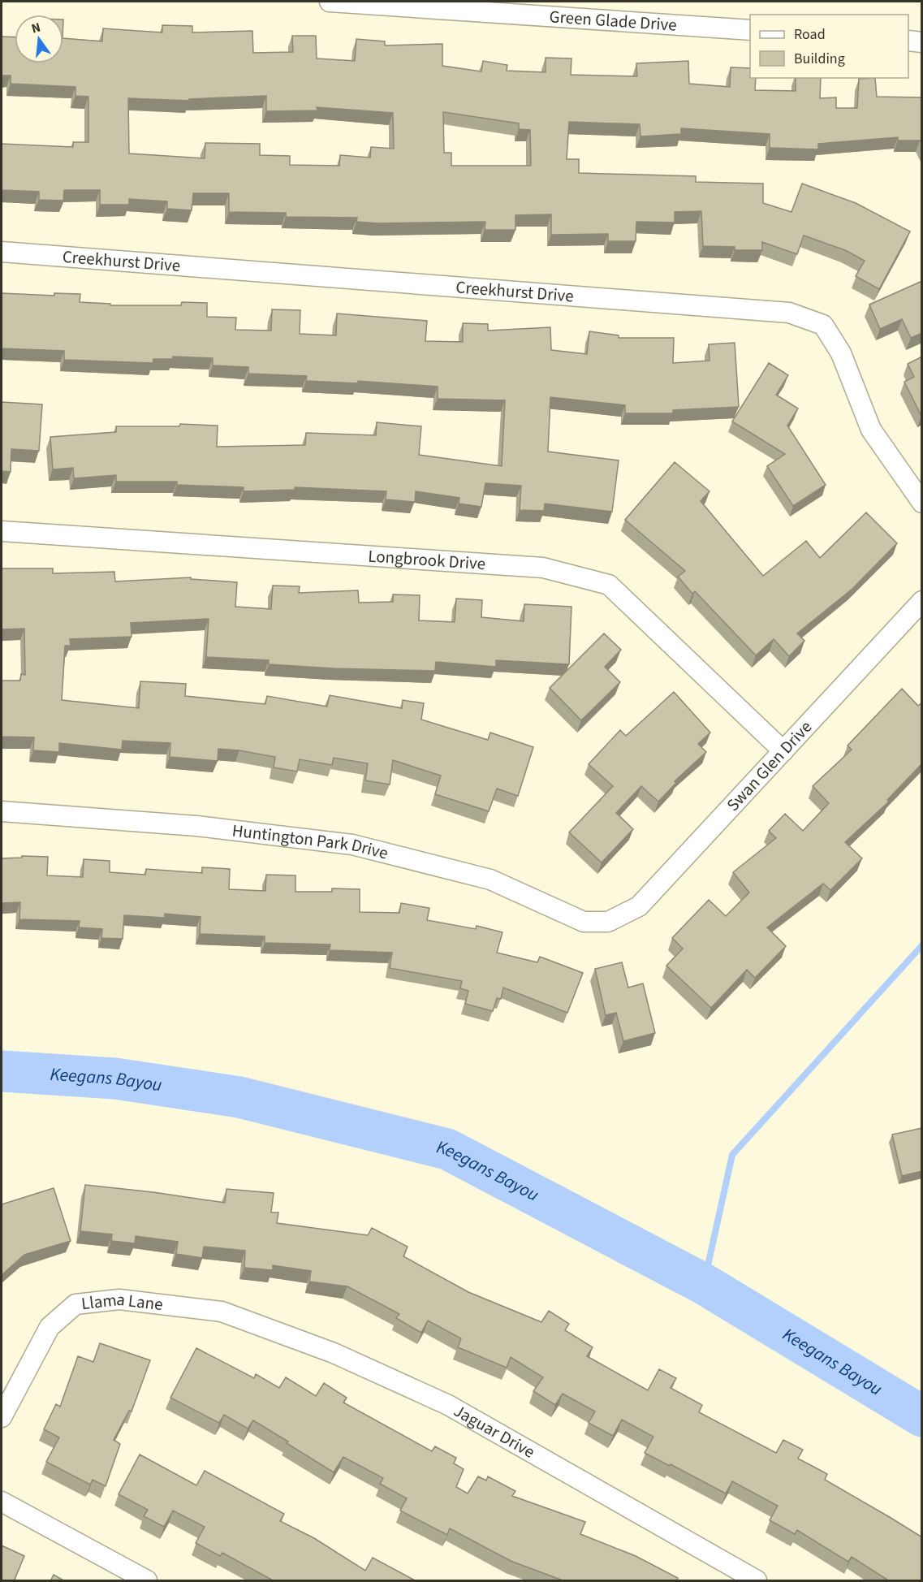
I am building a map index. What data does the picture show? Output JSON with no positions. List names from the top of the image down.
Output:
{
  "streets": {
    "street": [
      "Green Glade Drive",
      "Creekhurst Drive",
      "Longbrook Drive",
      "Swan Glen Drive",
      "Huntington Park Drive",
      "Llama Lane",
      "Jaguar Drive"
    ]
  },
  "crossings": [
    ["Longbrook Drive", "Swan Glen Drive"],
    ["Swan Glen Drive", "Huntington Park Drive"],
    ["Llama Lane", "Jaguar Drive"]
  ],
  "water": ["Keegans Bayou"],
  "legend": ["Road", "Building"],
  "north": "top"
}
